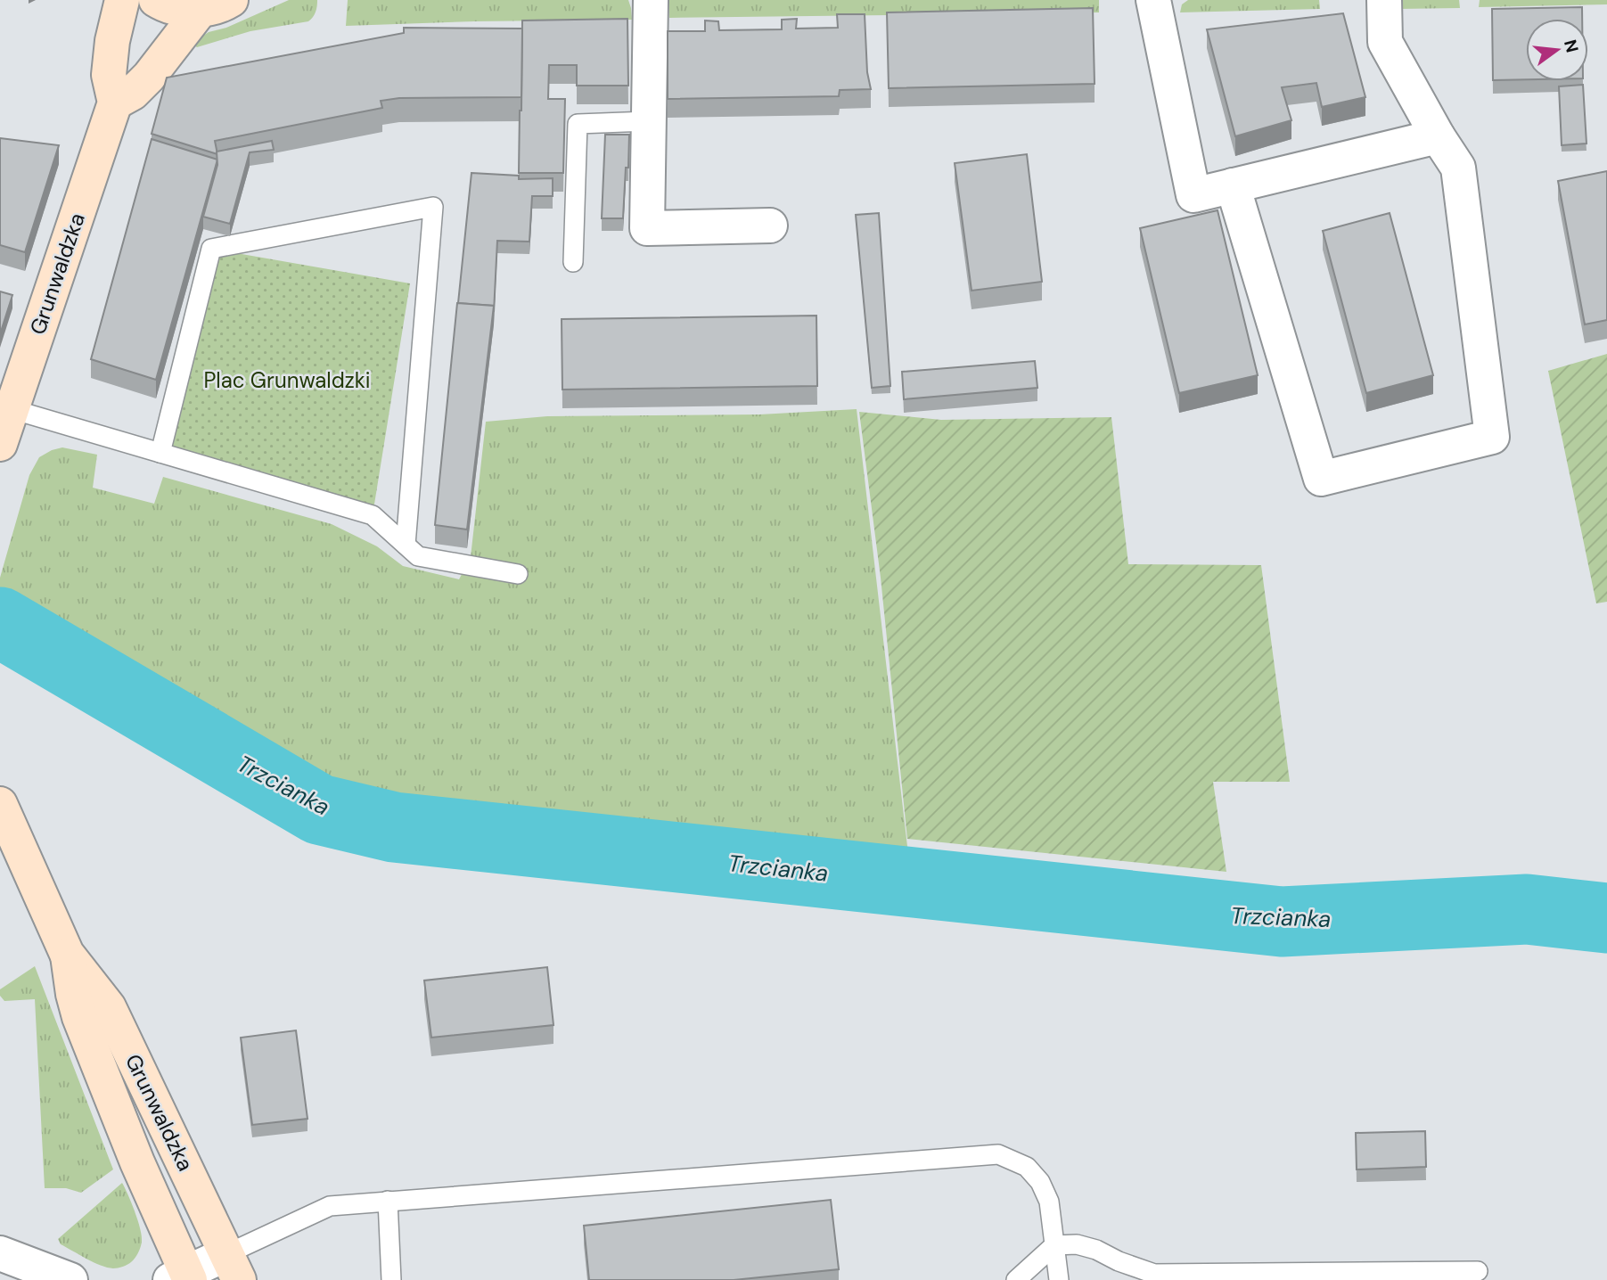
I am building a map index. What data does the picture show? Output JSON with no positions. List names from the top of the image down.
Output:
{
  "streets": {
    "main road": ["Grunwaldzka"]
  },
  "water": ["Trzcianka"],
  "parks": ["Plac Grunwaldzki"],
  "north": "right"
}
